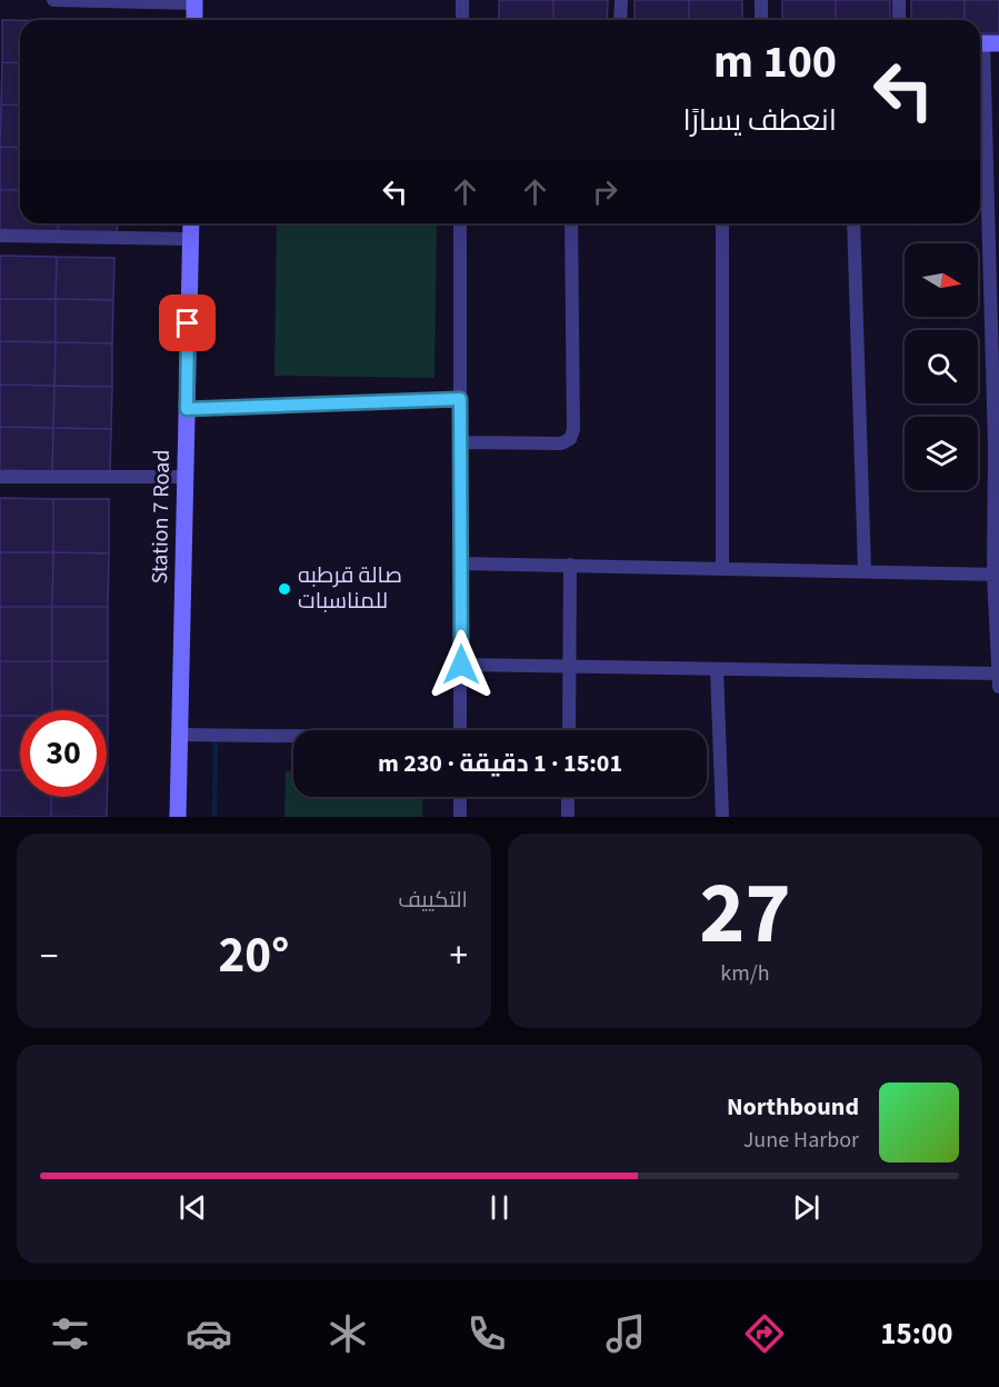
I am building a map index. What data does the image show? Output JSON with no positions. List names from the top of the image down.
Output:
{
  "streets": {
    "street": ["Station 7 Road"]
  },
  "places": ["صالة قرطبه للمناسبات"],
  "north": "right",
  "page": {
    "turn": ["100 m", "انعطف يسارًا"],
    "limit": "30",
    "trip": "15:01 · 1 دقيقة · 230 m",
    "tile": [
      ["27", "km/h"],
      "التكييف"
    ],
    "heat": ["−", "20°", "+"],
    "song": ["Northbound", "June Harbor"],
    "tabs": "15:00"
  }
}
